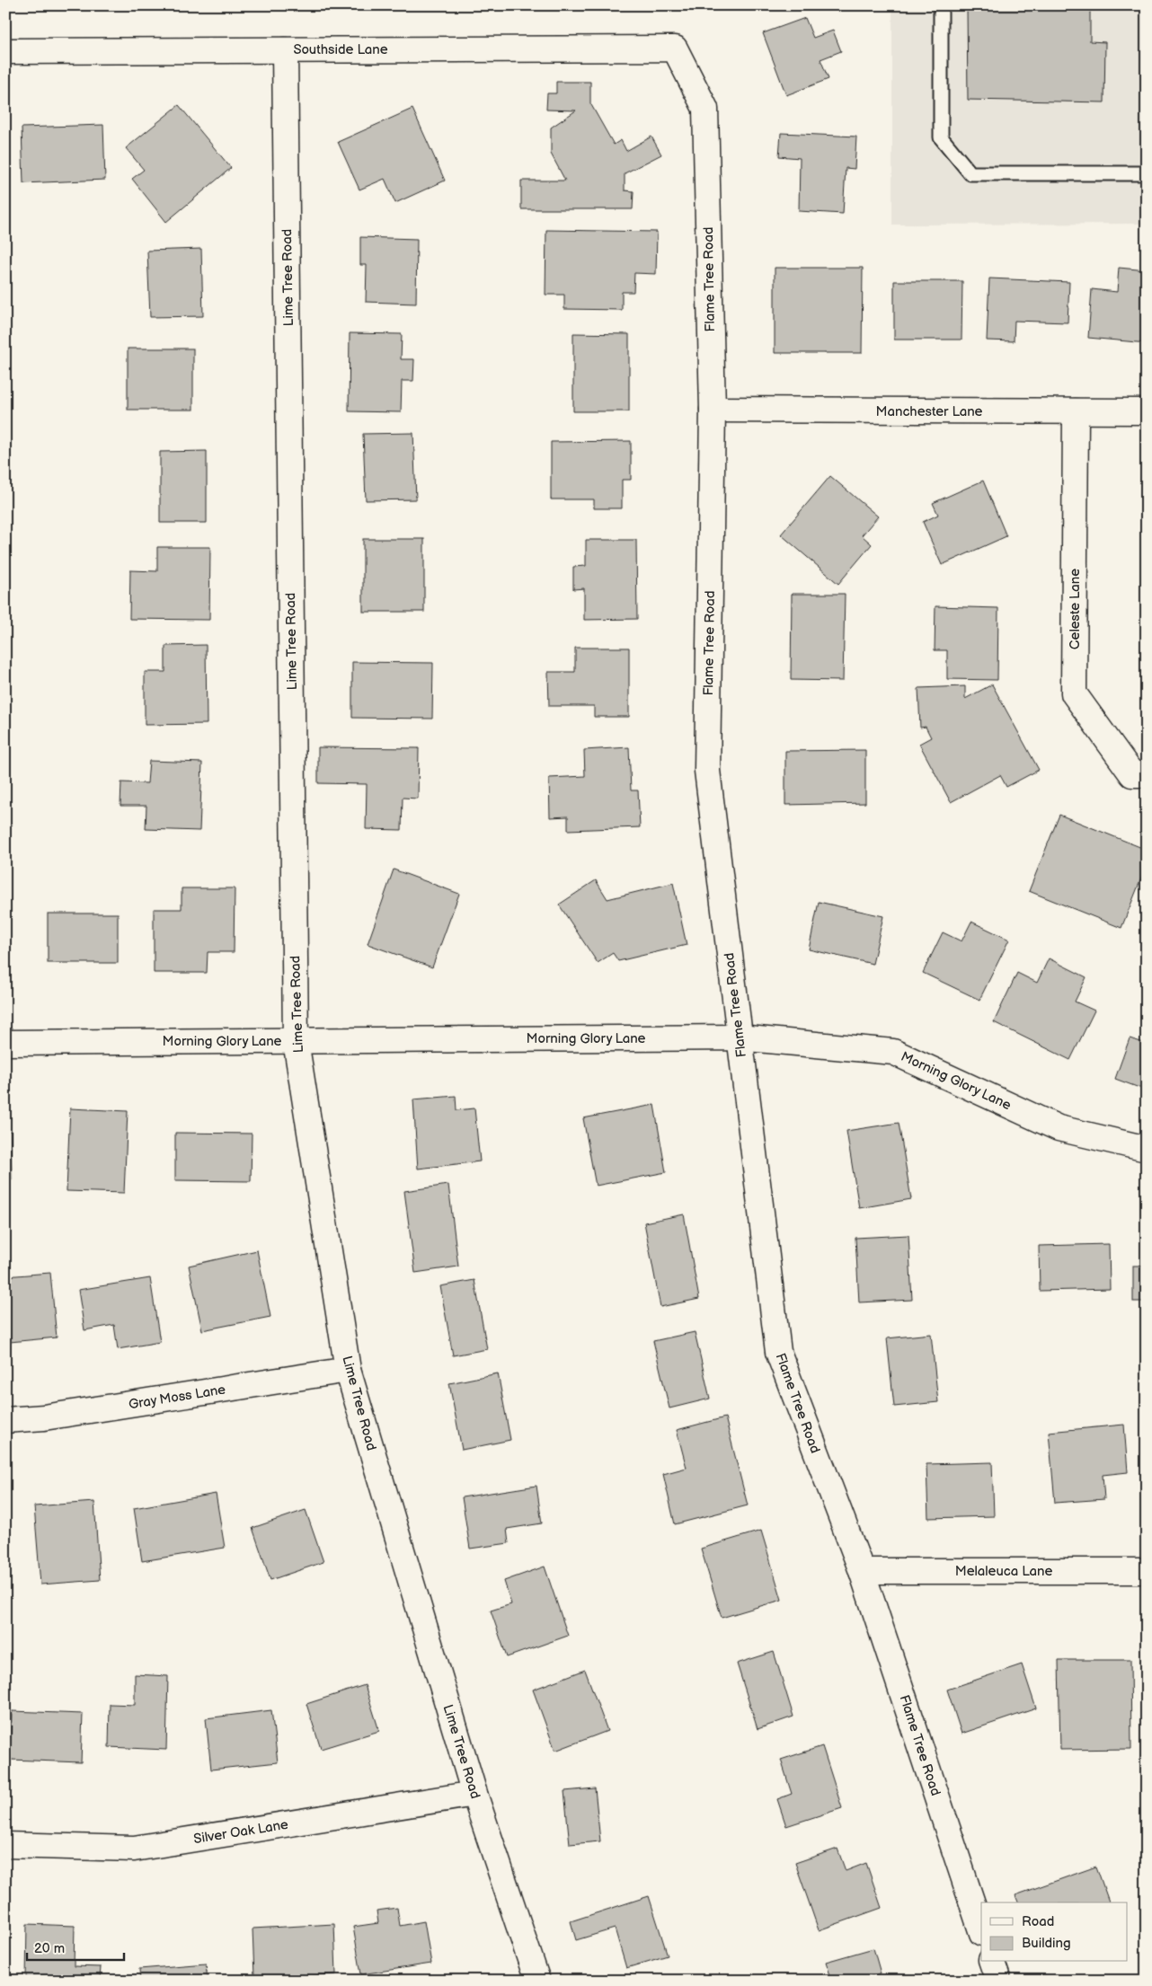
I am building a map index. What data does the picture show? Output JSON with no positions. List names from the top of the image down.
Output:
{
  "streets": {
    "street": [
      "Southside Lane",
      "Lime Tree Road",
      "Flame Tree Road",
      "Manchester Lane",
      "Celeste Lane",
      "Morning Glory Lane",
      "Gray Moss Lane",
      "Melaleuca Lane",
      "Silver Oak Lane"
    ]
  },
  "crossings": [
    ["Southside Lane", "Lime Tree Road"],
    ["Southside Lane", "Flame Tree Road"],
    ["Lime Tree Road", "Morning Glory Lane"],
    ["Lime Tree Road", "Gray Moss Lane"],
    ["Lime Tree Road", "Silver Oak Lane"],
    ["Flame Tree Road", "Manchester Lane"],
    ["Flame Tree Road", "Morning Glory Lane"],
    ["Flame Tree Road", "Melaleuca Lane"],
    ["Manchester Lane", "Celeste Lane"]
  ],
  "legend": ["Road", "Building"],
  "scale_bar": "20 m"
}
